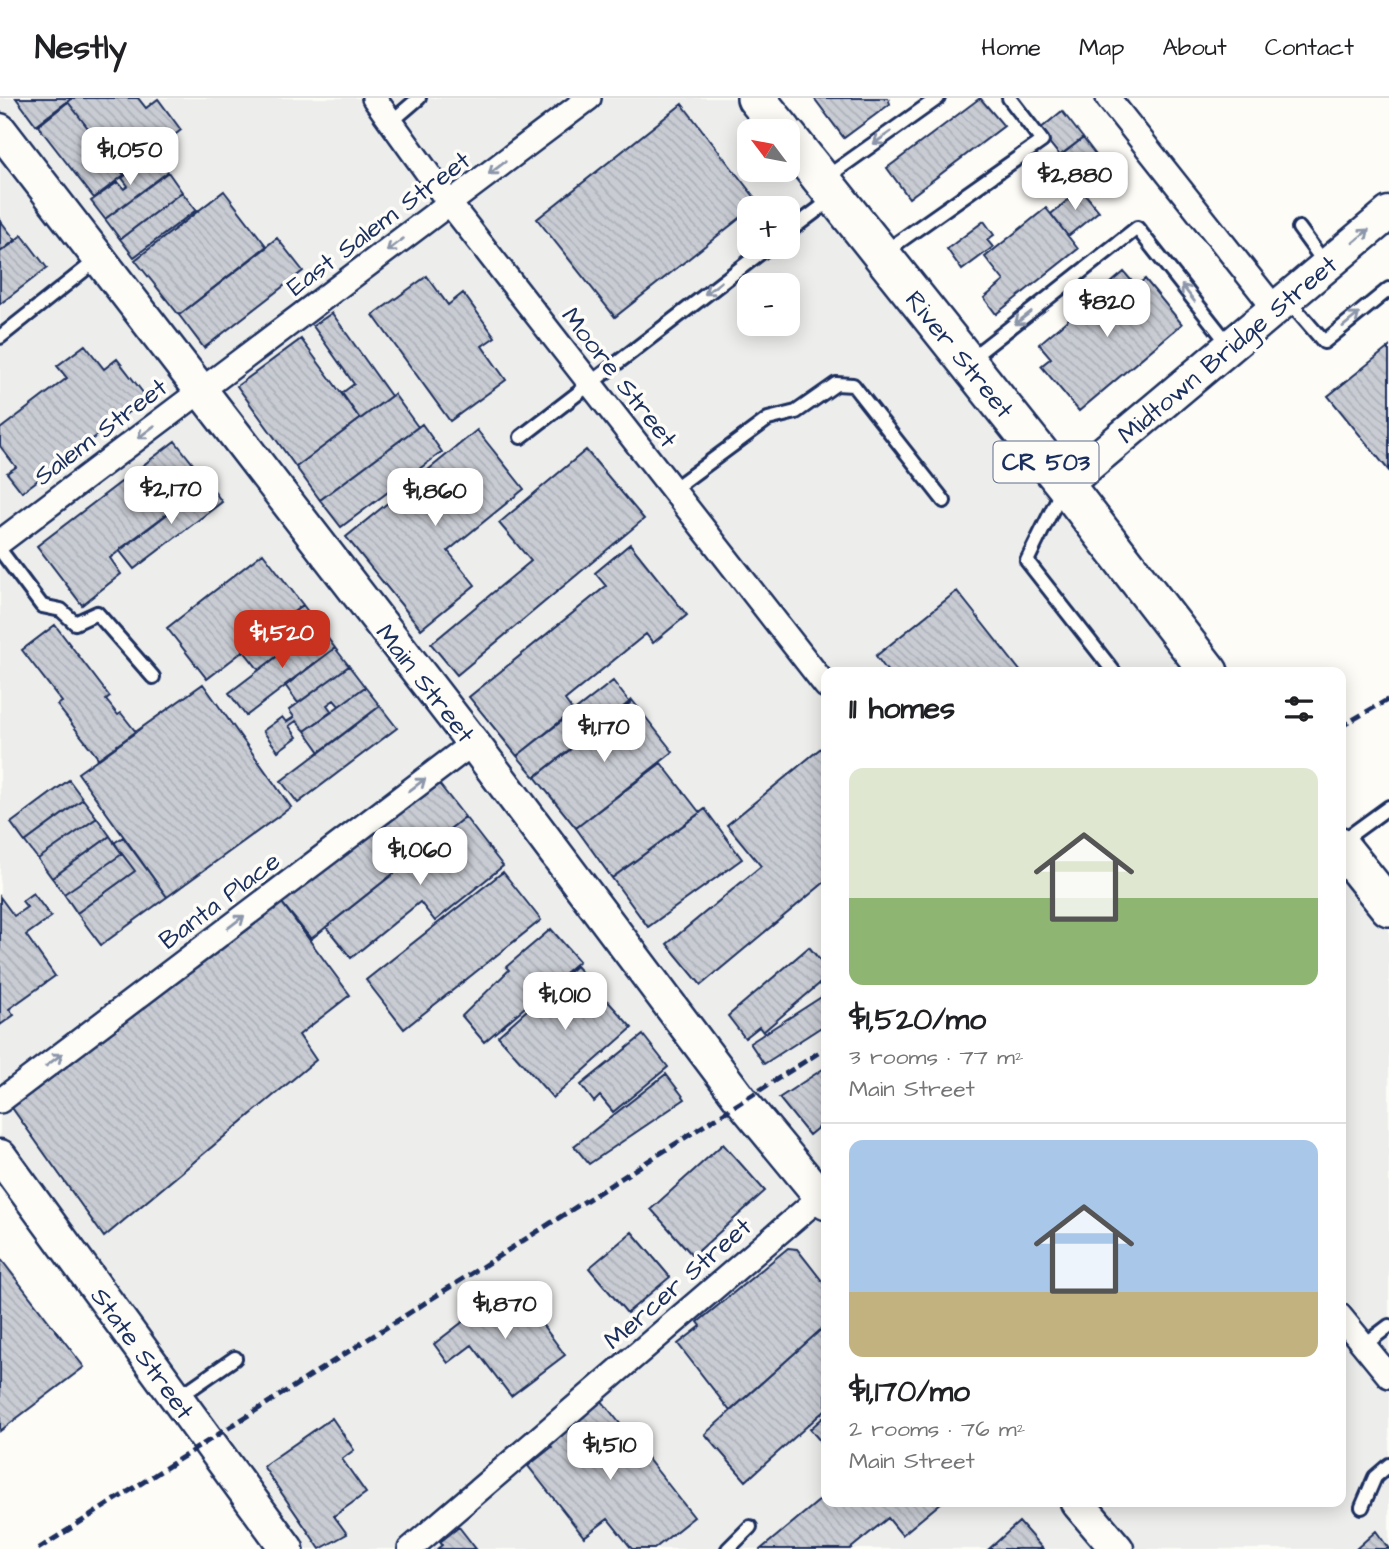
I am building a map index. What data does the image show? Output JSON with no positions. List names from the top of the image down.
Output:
{
  "streets": {
    "main road": ["River Street", "CR 503"],
    "street": [
      "East Salem Street",
      "Midtown Bridge Street",
      "Moore Street",
      "Salem Street",
      "Main Street",
      "Banta Place",
      "Mercer Street",
      "State Street"
    ]
  },
  "crossings": [
    ["East Salem Street", "Moore Street"],
    ["East Salem Street", "Salem Street"],
    ["East Salem Street", "Main Street"],
    ["Midtown Bridge Street", "River Street"],
    ["Salem Street", "Main Street"],
    ["Main Street", "Banta Place"]
  ],
  "one_way": ["East Salem Street", "Salem Street", "Banta Place"],
  "north": "top left",
  "page": {
    "header": "Nestly",
    "nav": [
      "Home",
      "Map",
      "About",
      "Contact"
    ],
    "map_buttons": ["+", "−"],
    "price": [
      "$1,050",
      "$2,880",
      "$820",
      "$2,170",
      "$1,860",
      "$1,520",
      "$1,170",
      "$1,060",
      "$1,010",
      "$1,870",
      "$1,510"
    ],
    "heading": "11 homes",
    "list": [
      {
        "name": "$1,520/mo",
        "note": "3 rooms · 77 m² · Main Street"
      },
      {
        "name": "$1,170/mo",
        "note": "2 rooms · 76 m² · Main Street"
      }
    ]
  }
}
